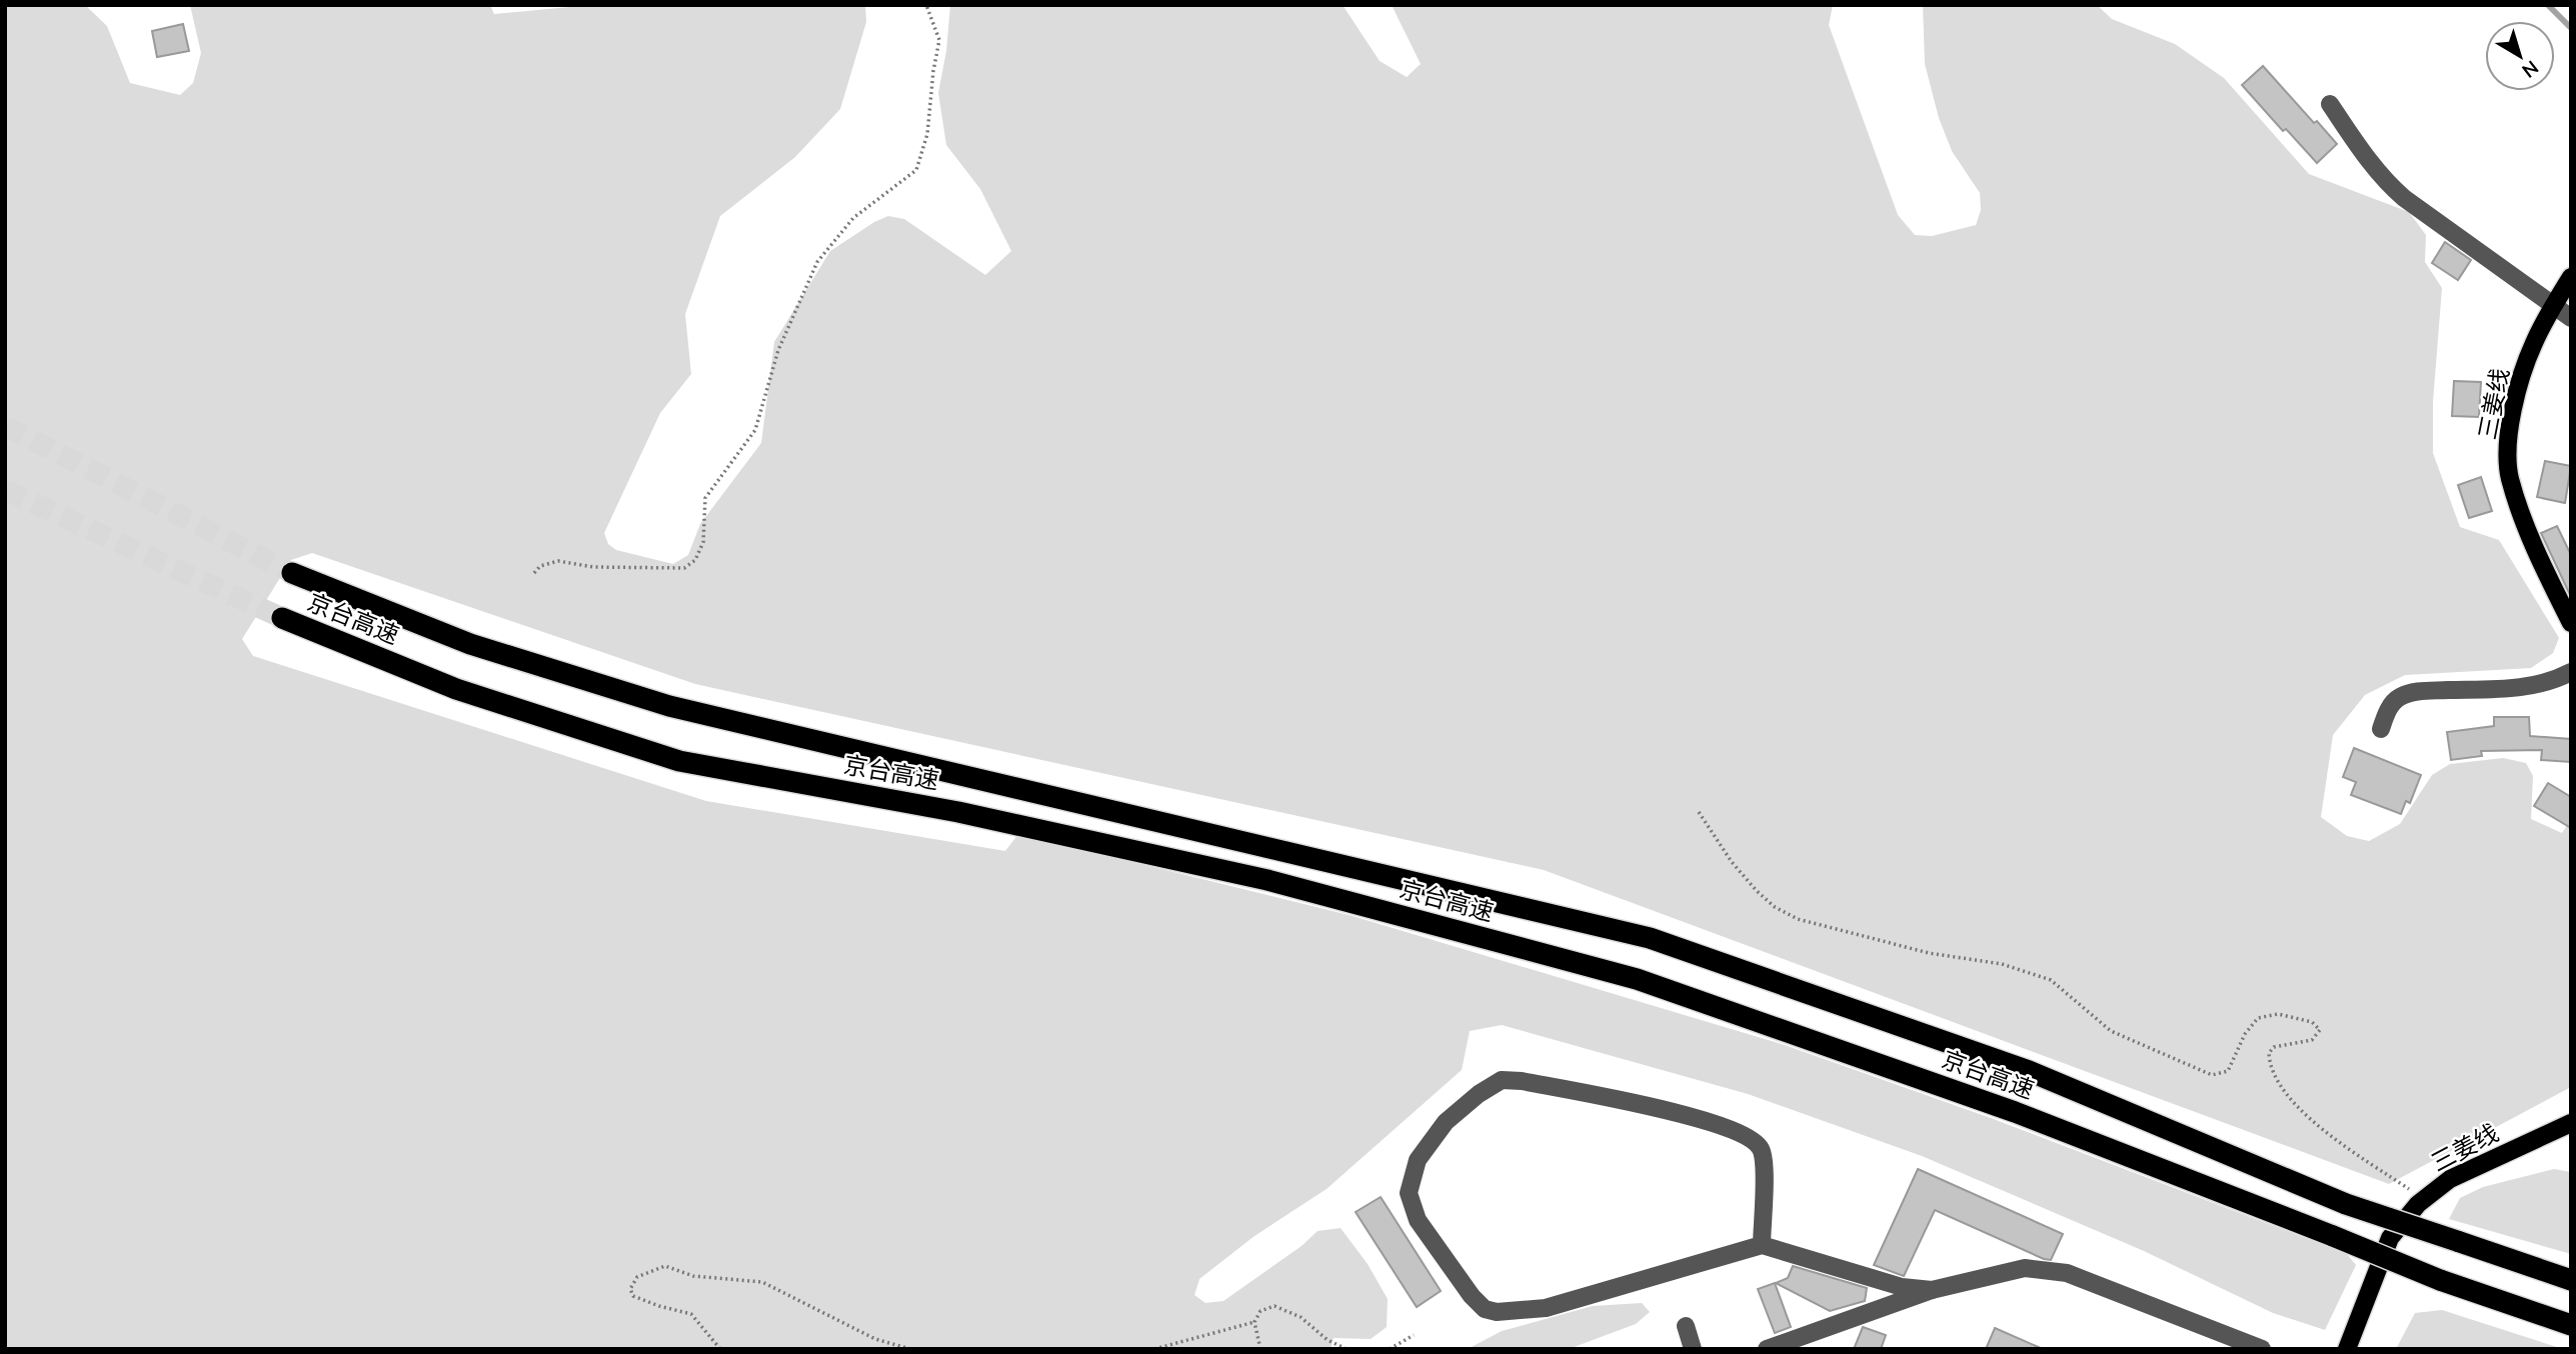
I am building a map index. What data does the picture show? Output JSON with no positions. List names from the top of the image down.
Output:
{
  "streets": {
    "highway": ["京台高速"],
    "main road": ["三姜线"]
  },
  "north": "bottom right"
}
